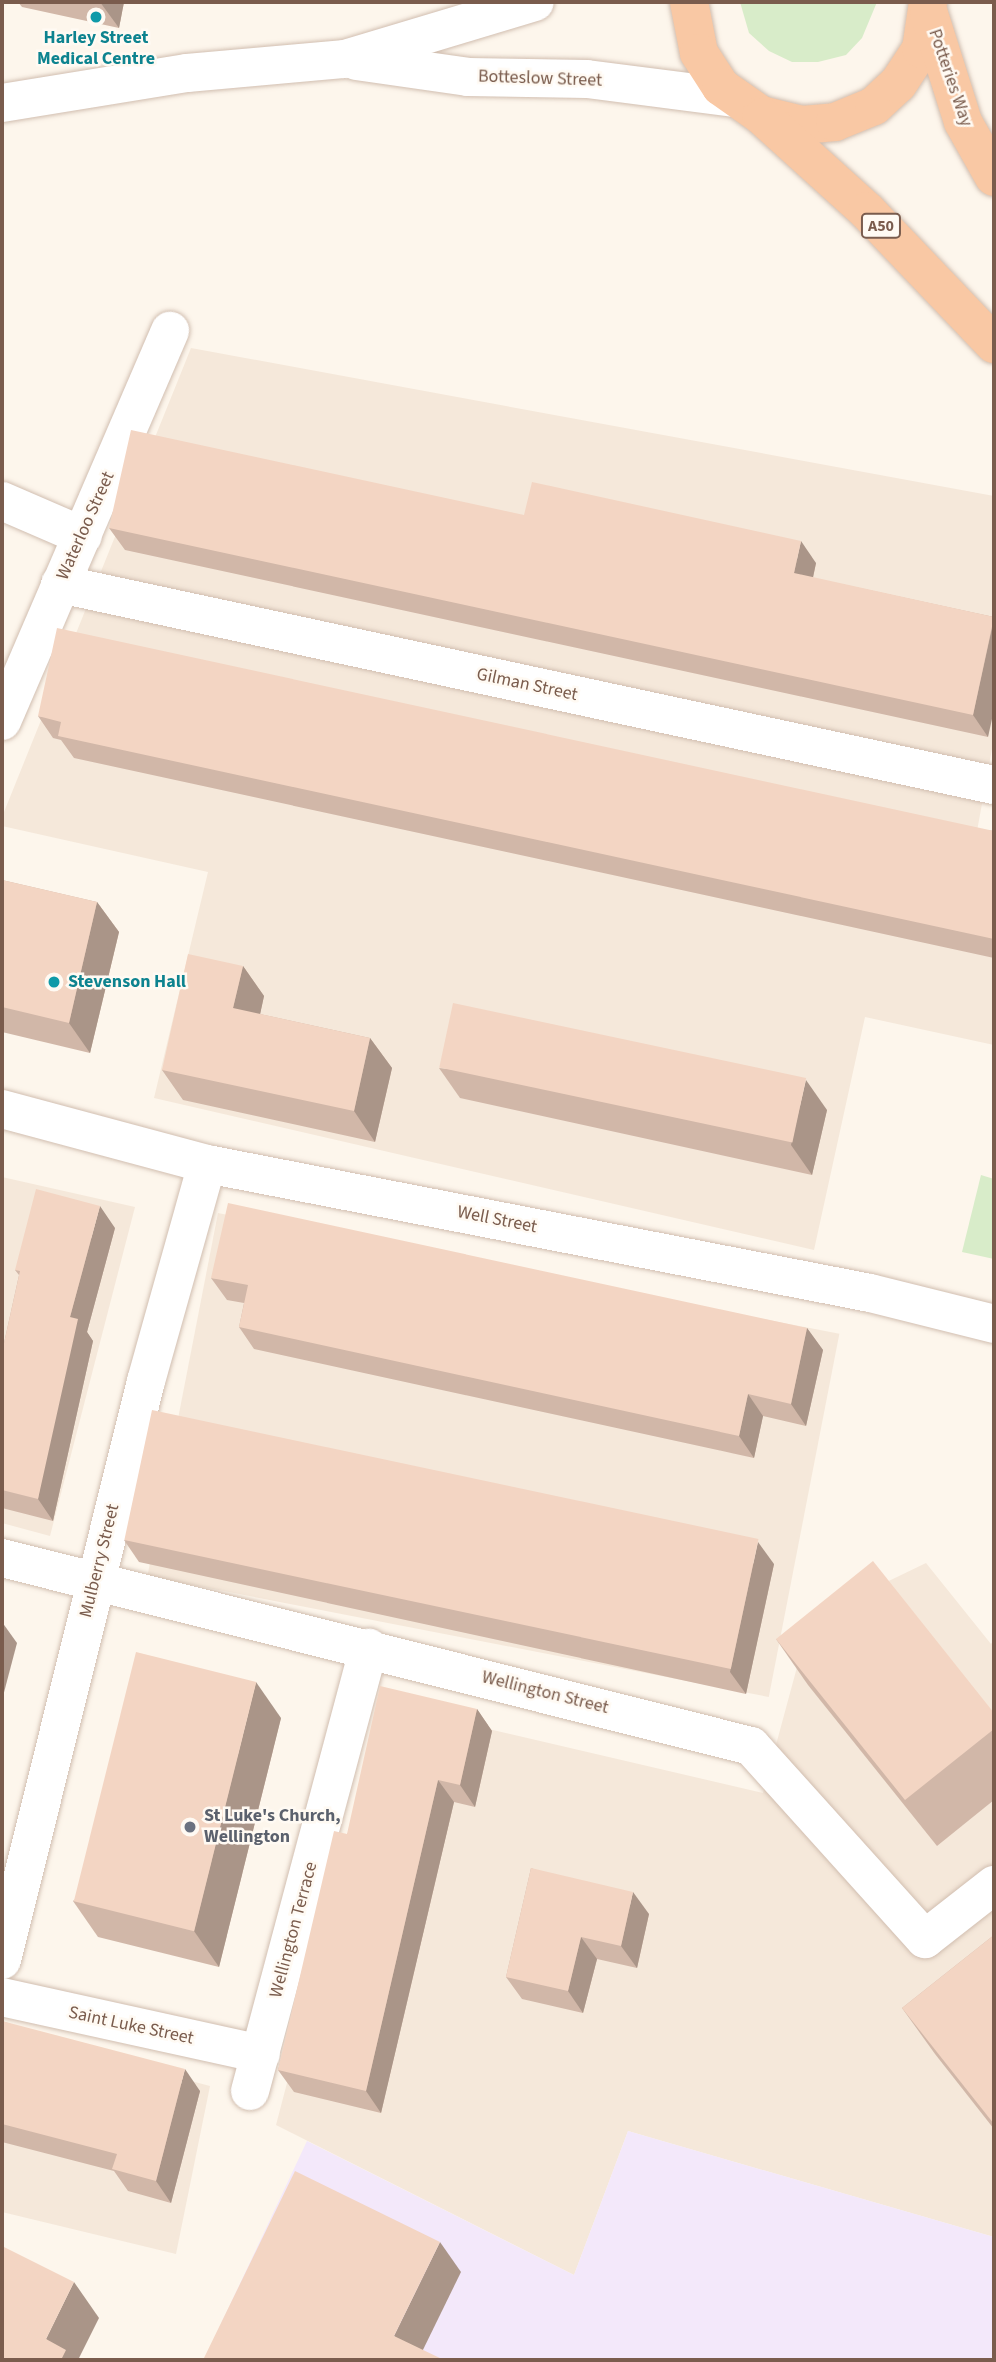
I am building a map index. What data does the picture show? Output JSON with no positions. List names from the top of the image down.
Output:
{
  "streets": {
    "highway": ["Potteries Way", "A50"],
    "street": [
      "Botteslow Street",
      "Waterloo Street",
      "Gilman Street",
      "Well Street",
      "Mulberry Street",
      "Wellington Street",
      "Wellington Terrace",
      "Saint Luke Street"
    ]
  },
  "crossings": [
    ["Botteslow Street", "A50"],
    ["Waterloo Street", "Gilman Street"],
    ["Well Street", "Mulberry Street"],
    ["Mulberry Street", "Wellington Street"],
    ["Wellington Street", "Wellington Terrace"],
    ["Wellington Terrace", "Saint Luke Street"]
  ],
  "places": ["Harley Street Medical Centre", "Stevenson Hall", "St Luke's Church, Wellington"]
}
